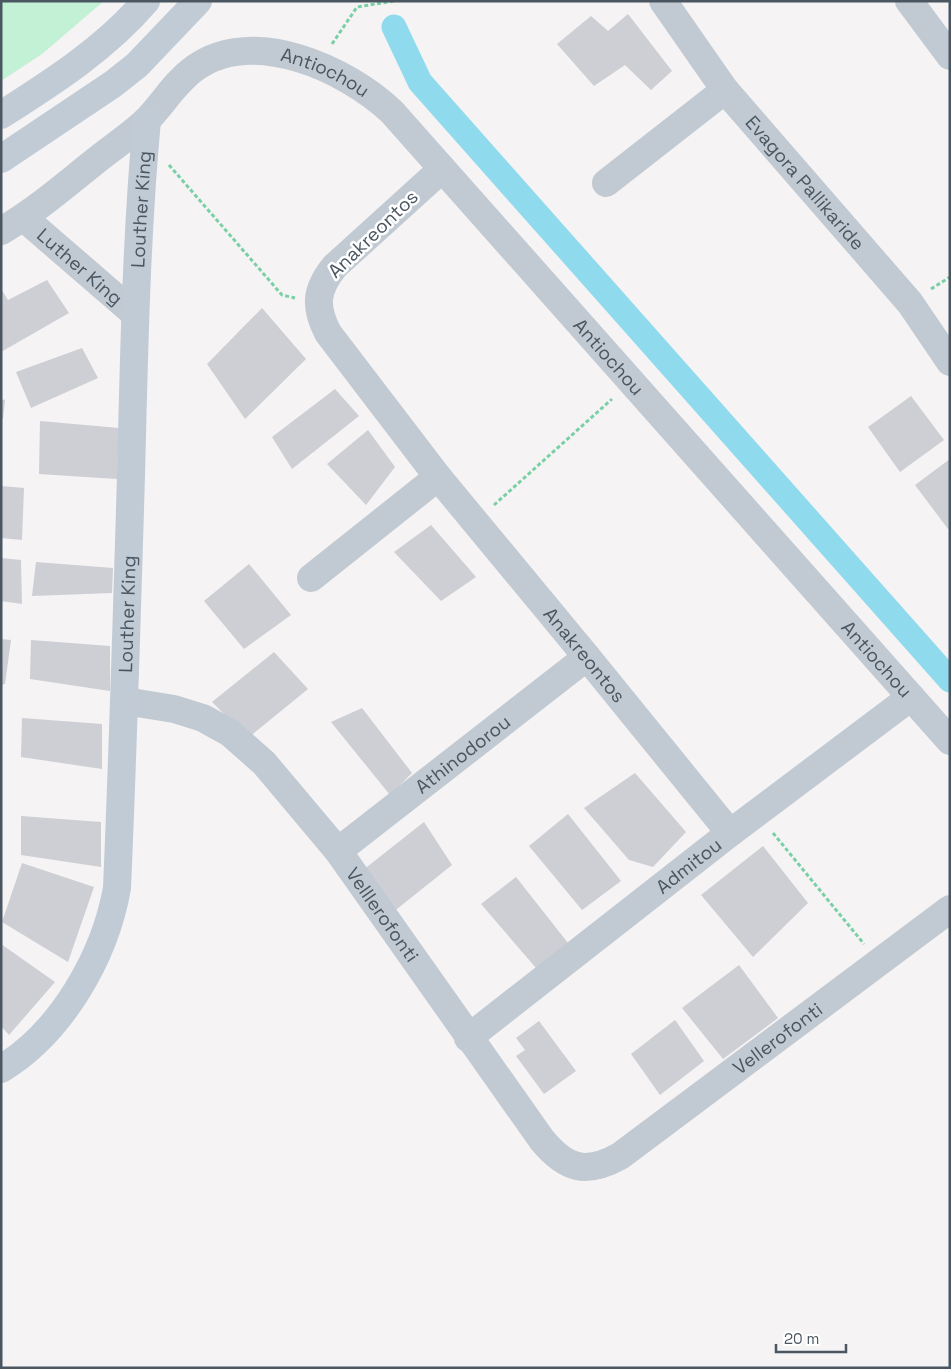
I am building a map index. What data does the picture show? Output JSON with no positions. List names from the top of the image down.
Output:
{
  "streets": {
    "street": [
      "Antiochou",
      "Evagora Pallikaride",
      "Louther King",
      "Anakreontos",
      "Luther King",
      "Athinodorou",
      "Admitou",
      "Velllerofonti",
      "Vellerofonti"
    ]
  },
  "crossings": [
    ["Antiochou", "Louther King"],
    ["Antiochou", "Anakreontos"],
    ["Antiochou", "Admitou"],
    ["Louther King", "Luther King"],
    ["Louther King", "Velllerofonti"],
    ["Anakreontos", "Athinodorou"],
    ["Anakreontos", "Admitou"],
    ["Athinodorou", "Velllerofonti"],
    ["Admitou", "Velllerofonti"],
    ["Velllerofonti", "Vellerofonti"]
  ],
  "scale_bar": "20 m"
}
